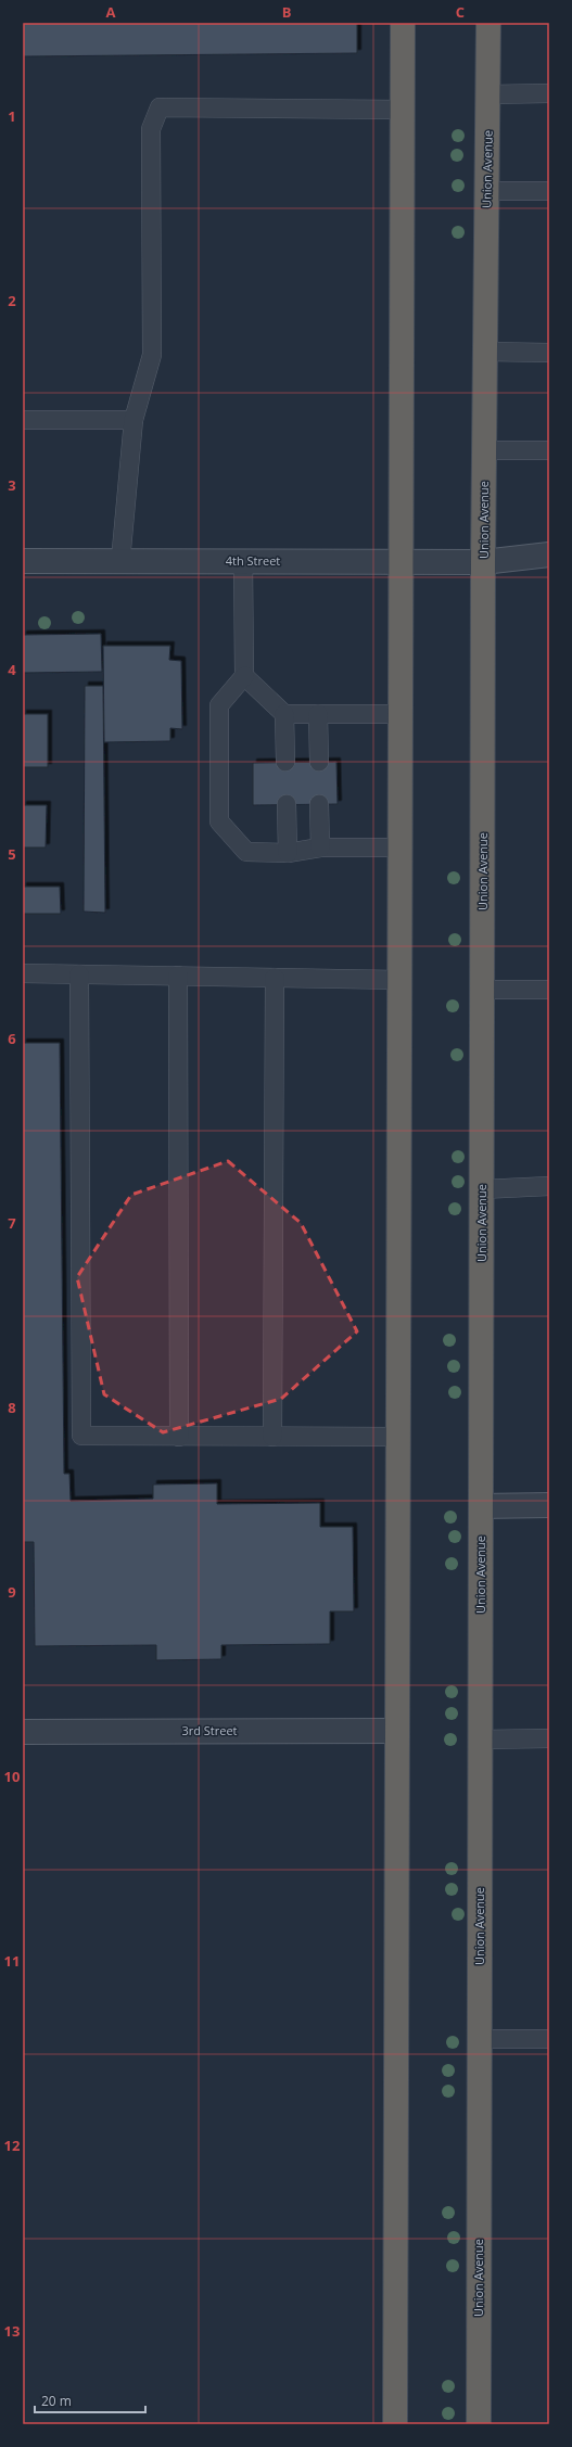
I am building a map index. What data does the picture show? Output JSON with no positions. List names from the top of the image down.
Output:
{
  "streets": {
    "highway": ["Union Avenue"],
    "street": ["4th Street", "3rd Street"]
  },
  "crossings": [
    ["Union Avenue", "4th Street"]
  ],
  "scale_bar": "20 m",
  "grid": {
    "columns": ["A", "B", "C"],
    "rows": [
      "1",
      "2",
      "3",
      "4",
      "5",
      "6",
      "7",
      "8",
      "9",
      "10",
      "11",
      "12",
      "13"
    ]
  }
}
